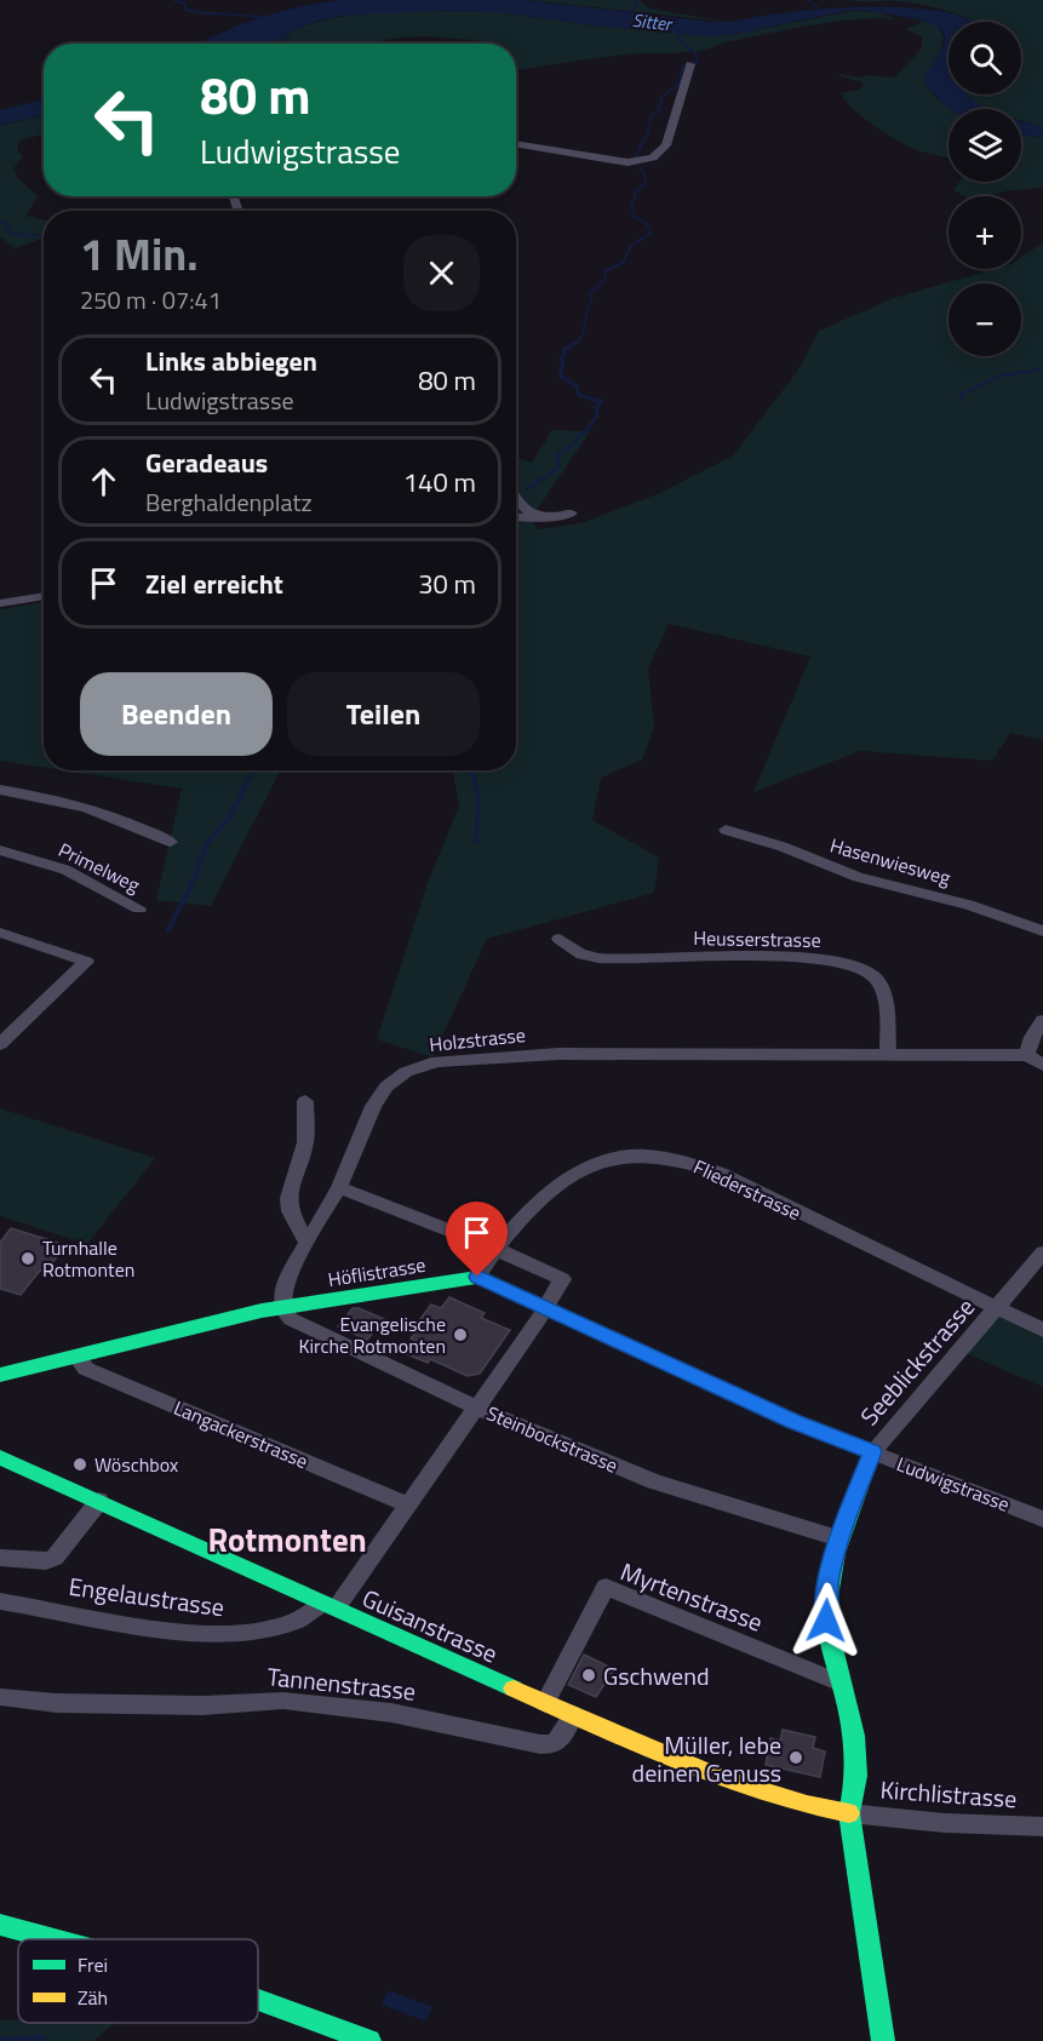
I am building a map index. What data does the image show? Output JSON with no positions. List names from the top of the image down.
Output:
{
  "streets": {
    "street": [
      "Hasenwiesweg",
      "Primelweg",
      "Heusserstrasse",
      "Holzstrasse",
      "Fliederstrasse",
      "Höflistrasse",
      "Seeblickstrasse",
      "Langackerstrasse",
      "Steinbockstrasse",
      "Ludwigstrasse",
      "Engelaustrasse",
      "Myrtenstrasse",
      "Guisanstrasse",
      "Tannenstrasse",
      "Kirchlistrasse"
    ]
  },
  "crossings": [
    ["Heusserstrasse", "Holzstrasse"],
    ["Holzstrasse", "Höflistrasse"],
    ["Holzstrasse", "Steinbockstrasse"],
    ["Fliederstrasse", "Höflistrasse"],
    ["Fliederstrasse", "Seeblickstrasse"],
    ["Fliederstrasse", "Ludwigstrasse"],
    ["Höflistrasse", "Steinbockstrasse"],
    ["Höflistrasse", "Ludwigstrasse"],
    ["Seeblickstrasse", "Steinbockstrasse"],
    ["Seeblickstrasse", "Ludwigstrasse"],
    ["Seeblickstrasse", "Myrtenstrasse"],
    ["Seeblickstrasse", "Guisanstrasse"],
    ["Seeblickstrasse", "Kirchlistrasse"],
    ["Engelaustrasse", "Guisanstrasse"],
    ["Myrtenstrasse", "Guisanstrasse"],
    ["Guisanstrasse", "Tannenstrasse"],
    ["Guisanstrasse", "Kirchlistrasse"]
  ],
  "districts": ["Rotmonten"],
  "water": ["Sitter"],
  "places": [
    "Turnhalle Rotmonten",
    "Evangelische Kirche Rotmonten",
    "Wöschbox",
    "Gschwend",
    "Müller, lebe deinen Genuss"
  ],
  "legend": ["Frei", "Zäh"],
  "page": {
    "map_buttons": ["+", "−"],
    "turn": ["80 m", "Ludwigstrasse"],
    "heading": ["1 Min.", "250 m · 07:41"],
    "list": [
      {
        "name": "Links abbiegen",
        "note": "Ludwigstrasse",
        "value": "80 m"
      },
      {
        "name": "Geradeaus",
        "note": "Berghaldenplatz",
        "value": "140 m"
      },
      {
        "name": "Ziel erreicht",
        "value": "30 m"
      }
    ],
    "buttons": ["Beenden", "Teilen"]
  }
}
